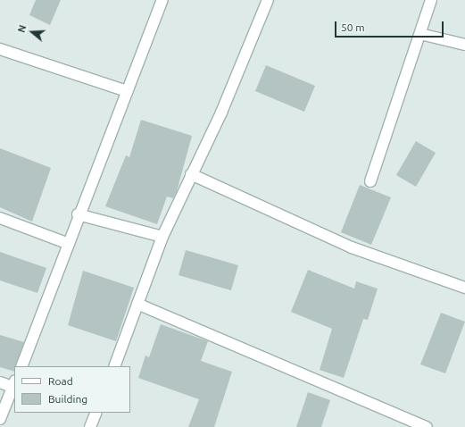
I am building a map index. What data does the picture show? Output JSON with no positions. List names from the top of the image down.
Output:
{
  "legend": ["Road", "Building"],
  "scale_bar": "50 m",
  "north": "left"
}
